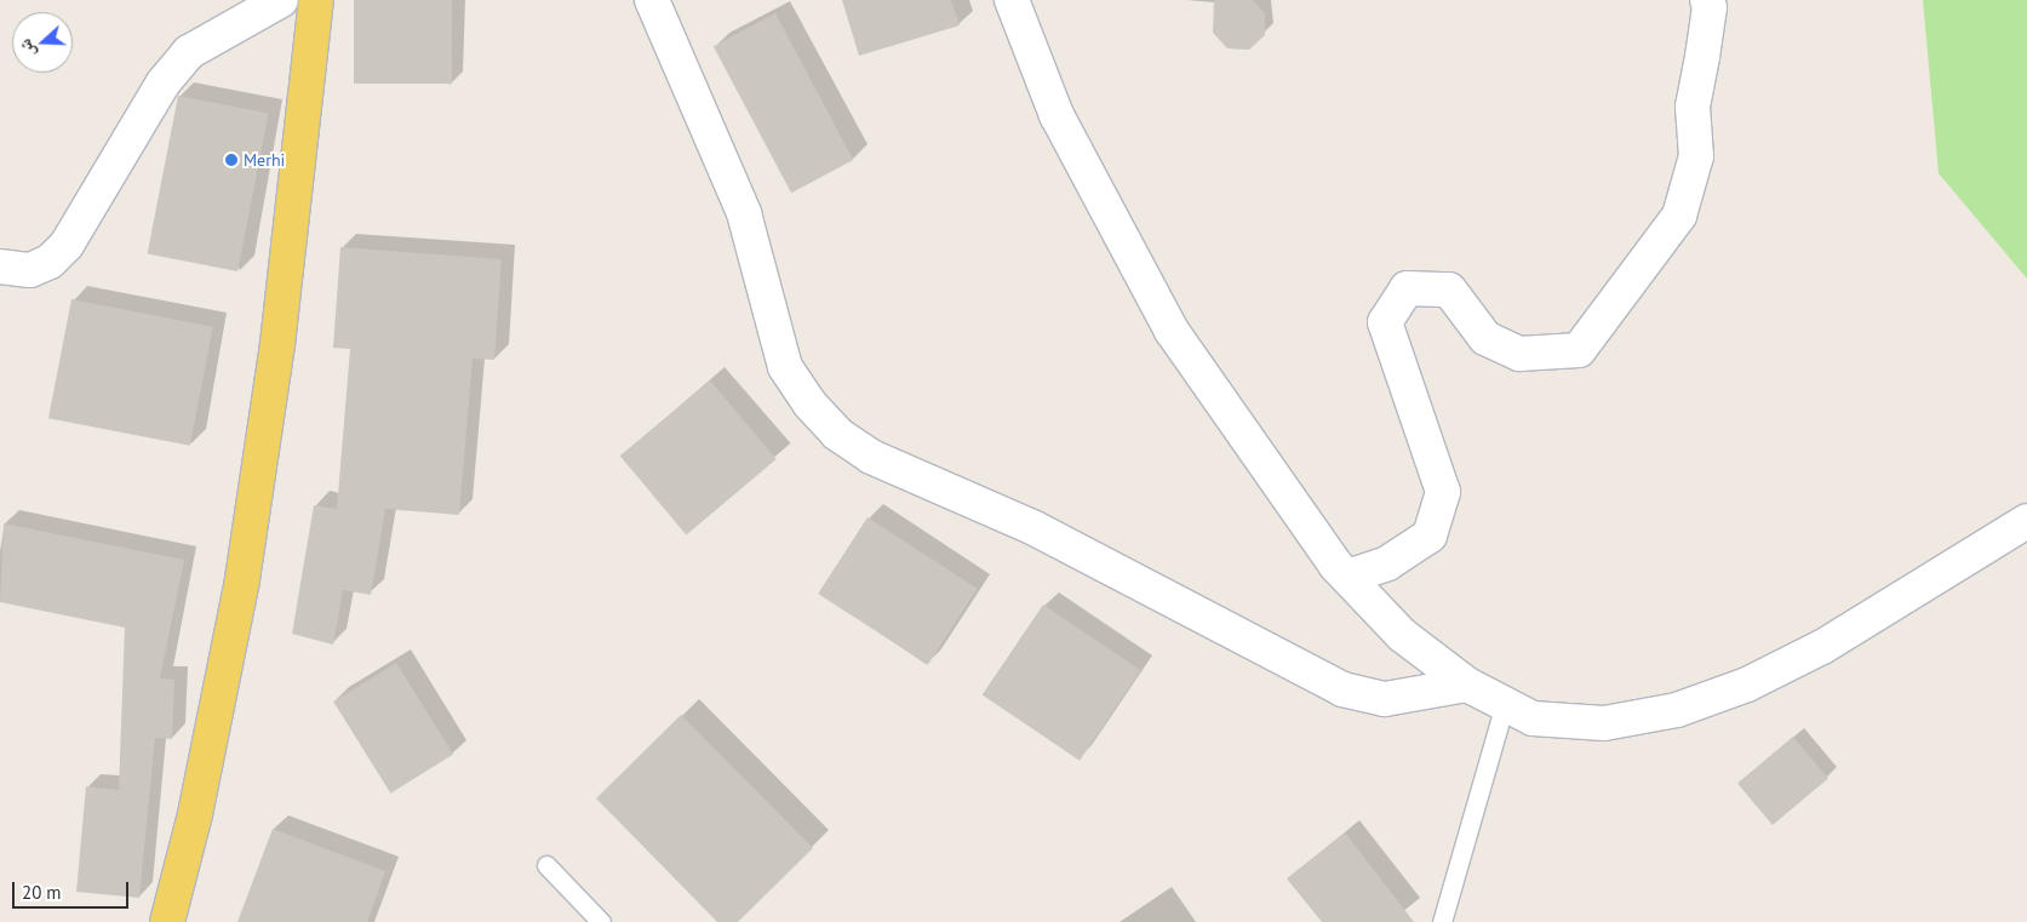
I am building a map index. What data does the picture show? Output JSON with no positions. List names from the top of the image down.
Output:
{
  "places": ["Merhi"],
  "scale_bar": "20 m",
  "north": "left"
}
